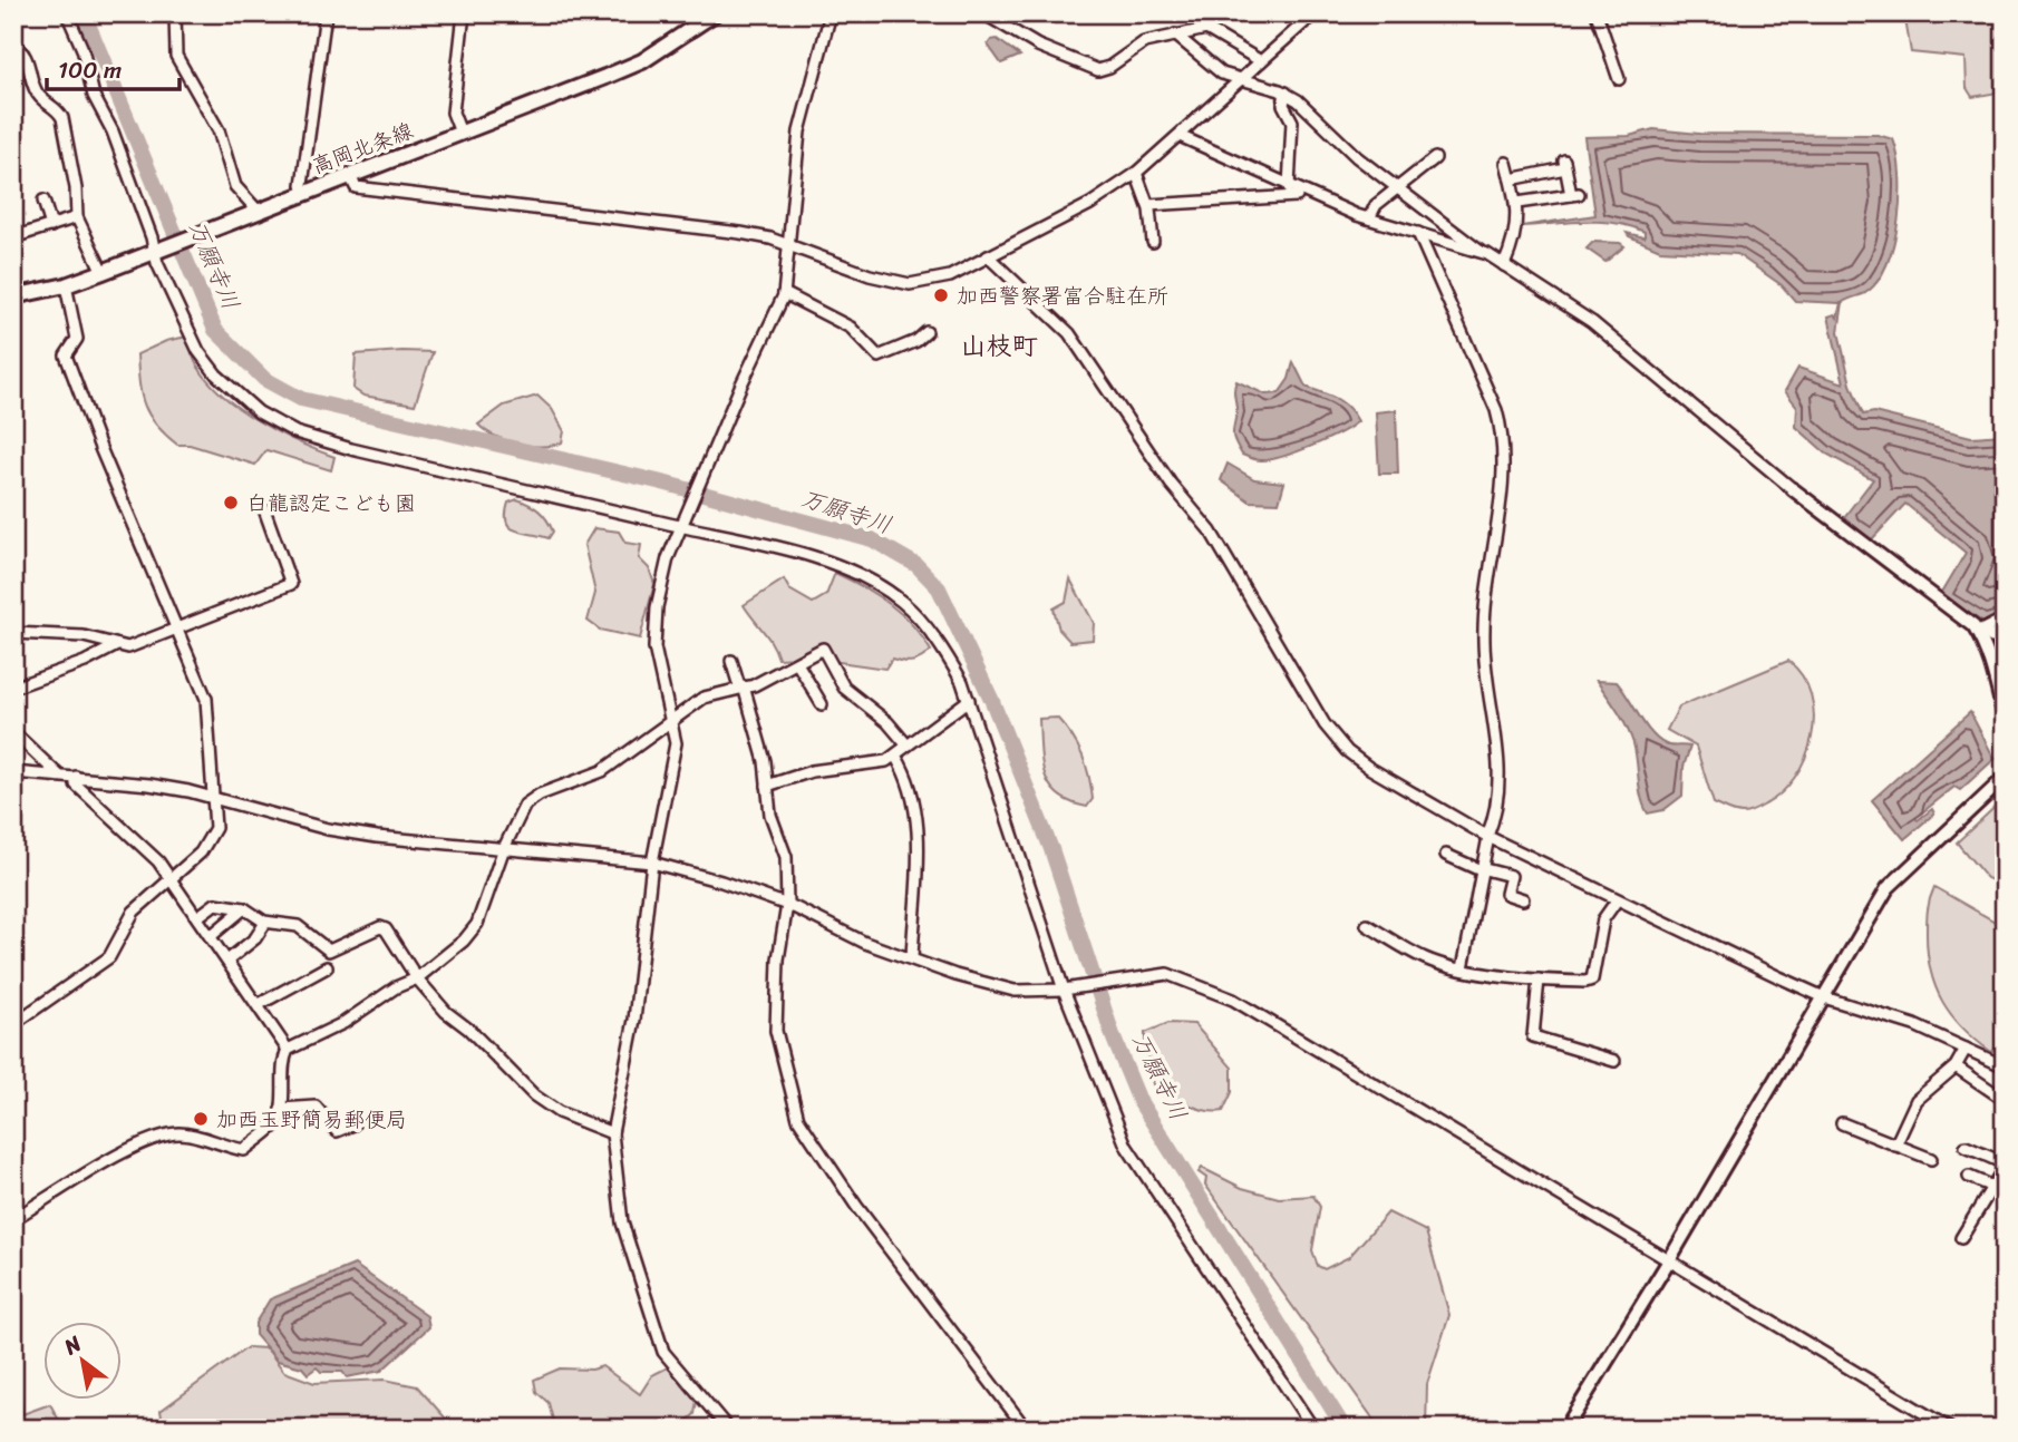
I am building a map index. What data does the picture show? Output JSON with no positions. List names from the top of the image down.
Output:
{
  "streets": {
    "main road": ["高岡北条線"]
  },
  "districts": ["山枝町"],
  "water": ["万願寺川"],
  "places": ["加西警察署富合駐在所", "白龍認定こども園", "加西玉野簡易郵便局"],
  "scale_bar": "100 m",
  "north": "top left"
}
